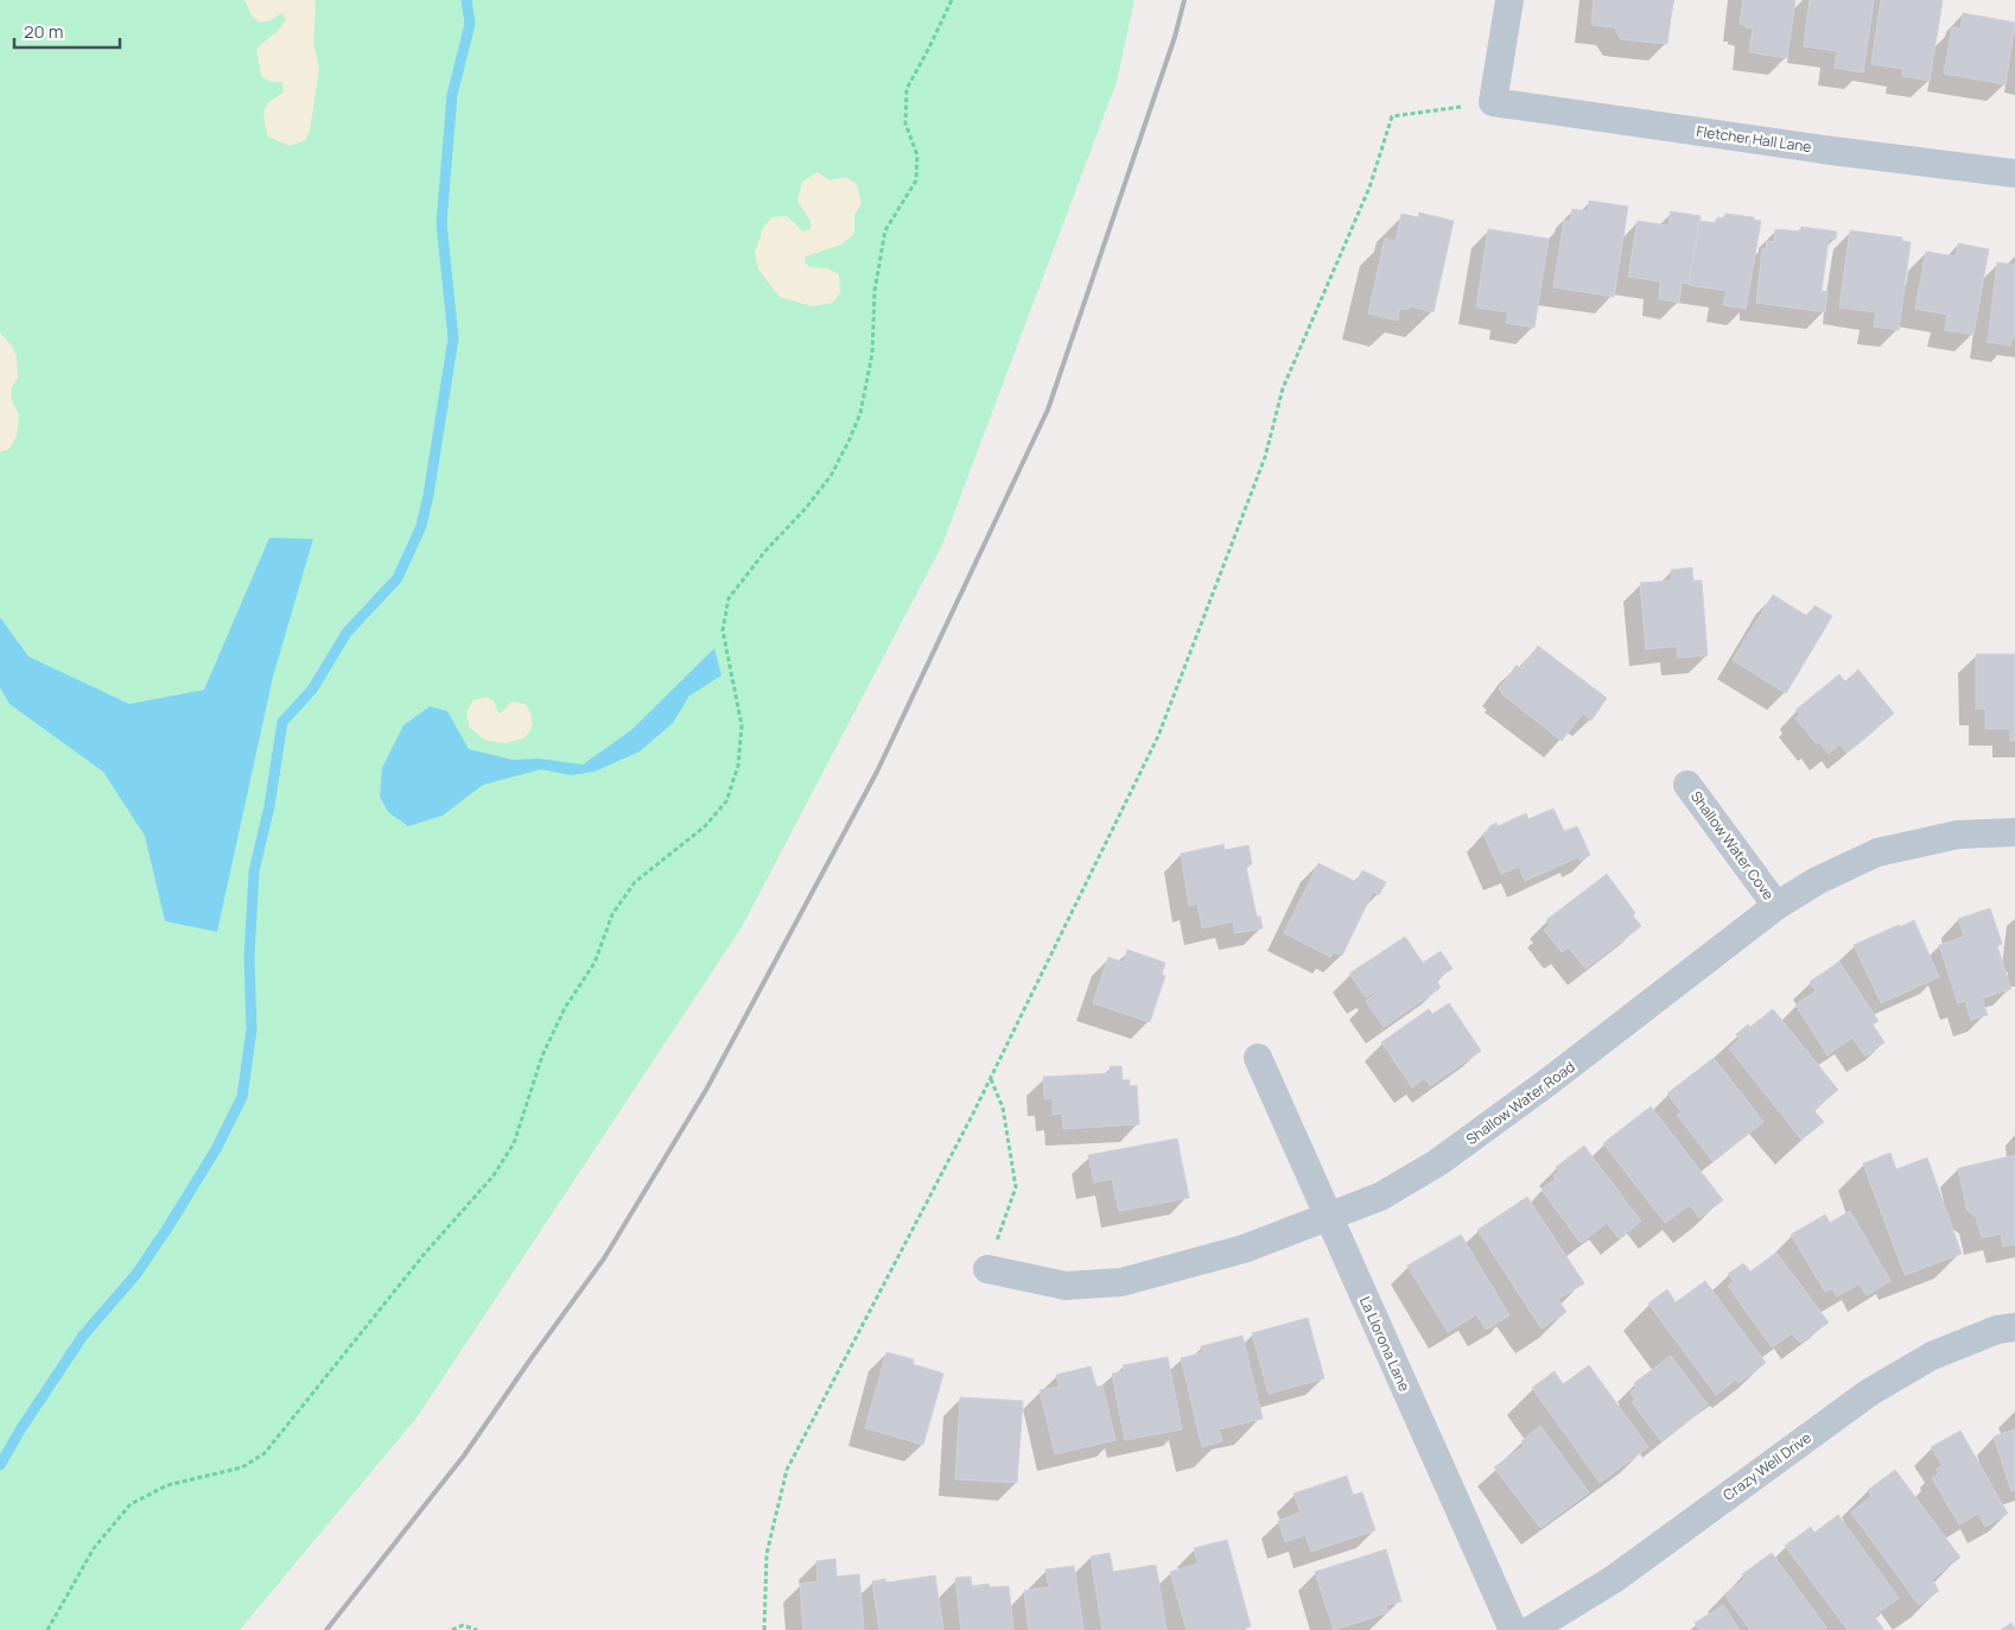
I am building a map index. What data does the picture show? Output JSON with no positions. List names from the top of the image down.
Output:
{
  "streets": {
    "street": [
      "Fletcher Hall Lane",
      "Shallow Water Cove",
      "Shallow Water Road",
      "La Llorona Lane",
      "Crazy Well Drive"
    ]
  },
  "crossings": [
    ["Shallow Water Cove", "Shallow Water Road"],
    ["Shallow Water Road", "La Llorona Lane"]
  ],
  "scale_bar": "20 m"
}
